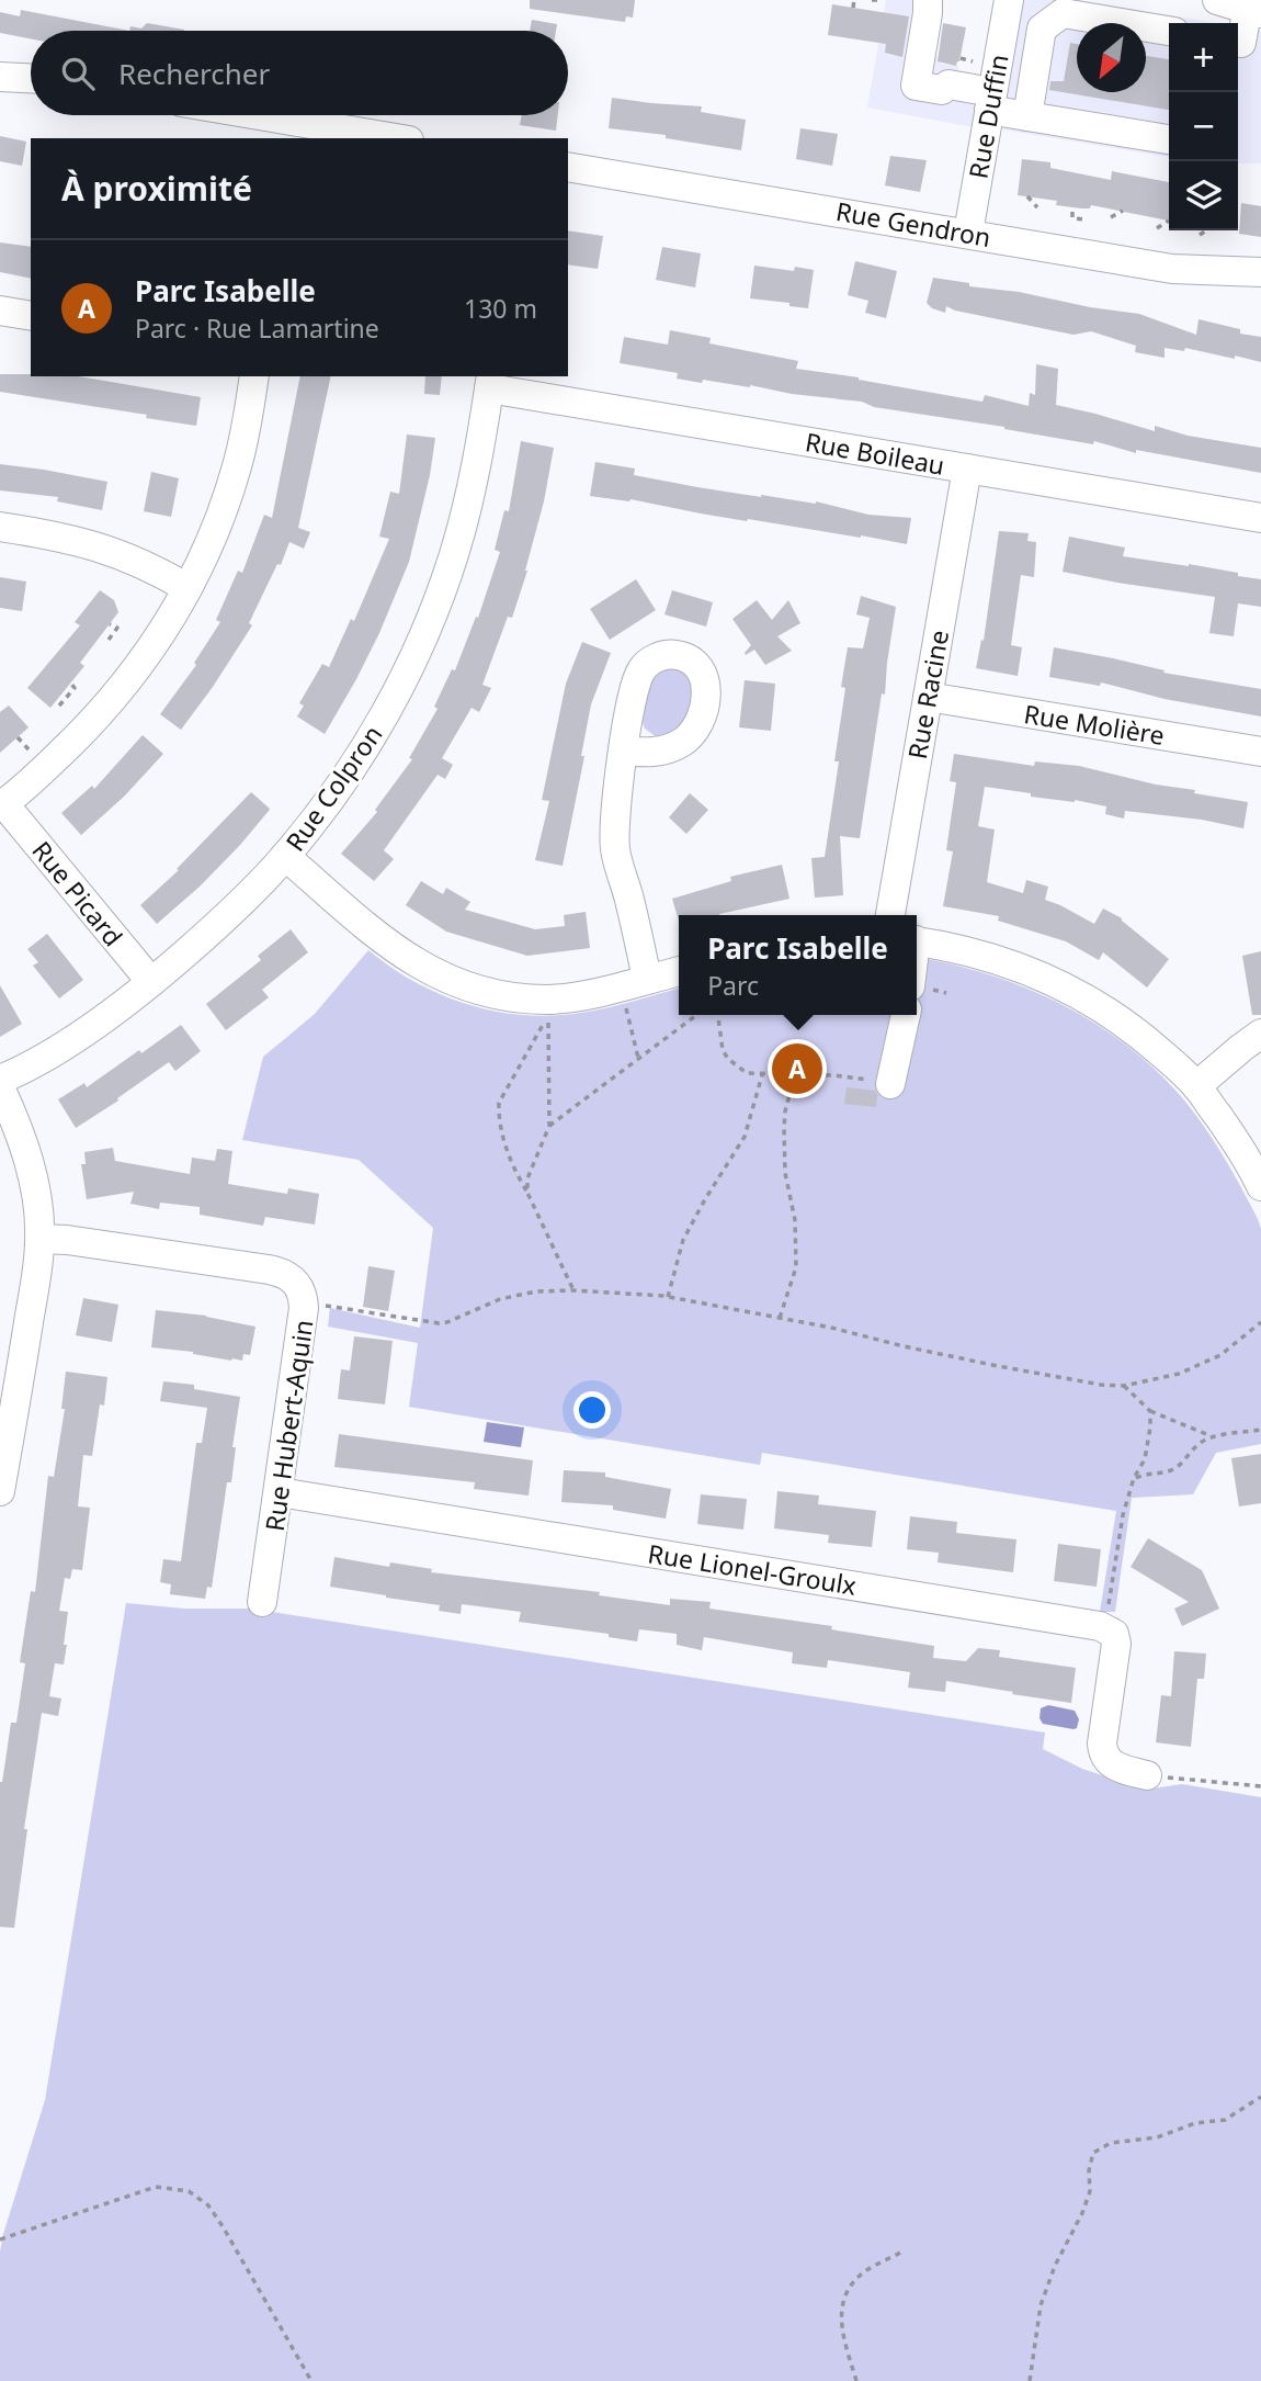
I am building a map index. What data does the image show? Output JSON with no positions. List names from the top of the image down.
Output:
{
  "streets": {
    "street": [
      "Rue Duffin",
      "Rue Gendron",
      "Rue Boileau",
      "Rue Racine",
      "Rue Molière",
      "Rue Colpron",
      "Rue Picard",
      "Rue Hubert-Aquin",
      "Rue Lionel-Groulx"
    ]
  },
  "crossings": [
    ["Rue Duffin", "Rue Gendron"],
    ["Rue Boileau", "Rue Racine"],
    ["Rue Boileau", "Rue Colpron"],
    ["Rue Racine", "Rue Molière"],
    ["Rue Colpron", "Rue Picard"],
    ["Rue Hubert-Aquin", "Rue Lionel-Groulx"]
  ],
  "north": "bottom left",
  "page": {
    "map_buttons": ["+", "−"],
    "search": "Rechercher",
    "heading": "À proximité",
    "list": [
      {
        "mark": "A",
        "name": "Parc Isabelle",
        "note": "Parc · Rue Lamartine",
        "value": "130 m"
      }
    ],
    "popup": ["Parc Isabelle", "Parc"],
    "pins": "A"
  }
}
